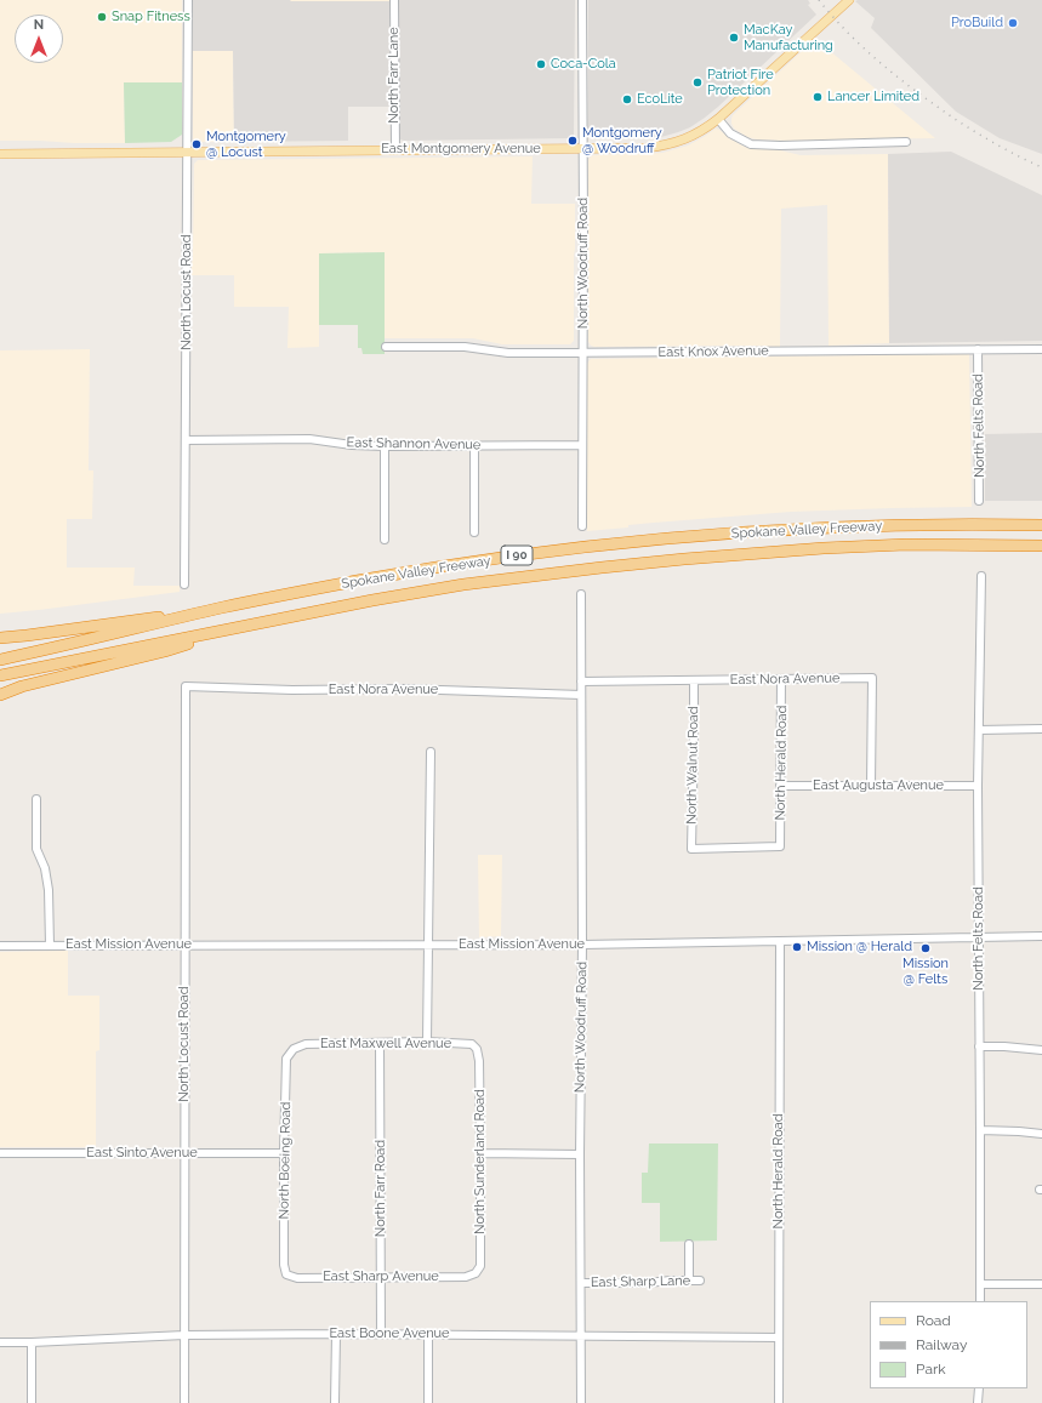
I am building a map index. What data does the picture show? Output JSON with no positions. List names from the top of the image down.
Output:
{
  "streets": {
    "highway": ["Spokane Valley Freeway", "I 90"],
    "main road": ["East Montgomery Avenue"],
    "street": [
      "North Farr Lane",
      "North Woodruff Road",
      "North Locust Road",
      "East Knox Avenue",
      "North Felts Road",
      "East Shannon Avenue",
      "East Nora Avenue",
      "North Herald Road",
      "North Walnut Road",
      "East Augusta Avenue",
      "East Mission Avenue",
      "East Maxwell Avenue",
      "East Sinto Avenue",
      "North Boeing Road",
      "North Sunderland Road",
      "North Farr Road",
      "East Sharp Avenue",
      "East Sharp Lane",
      "East Boone Avenue"
    ]
  },
  "crossings": [
    ["North Farr Lane", "East Montgomery Avenue"],
    ["East Montgomery Avenue", "North Woodruff Road"],
    ["East Montgomery Avenue", "North Locust Road"],
    ["North Woodruff Road", "East Knox Avenue"],
    ["North Woodruff Road", "East Shannon Avenue"],
    ["North Woodruff Road", "East Nora Avenue"],
    ["North Woodruff Road", "East Mission Avenue"],
    ["North Woodruff Road", "East Sharp Lane"],
    ["North Woodruff Road", "East Boone Avenue"],
    ["North Locust Road", "East Shannon Avenue"],
    ["North Locust Road", "East Nora Avenue"],
    ["North Locust Road", "East Mission Avenue"],
    ["North Locust Road", "East Sinto Avenue"],
    ["North Locust Road", "East Boone Avenue"],
    ["East Knox Avenue", "North Felts Road"],
    ["North Felts Road", "East Augusta Avenue"],
    ["North Felts Road", "East Mission Avenue"],
    ["East Nora Avenue", "North Herald Road"],
    ["East Nora Avenue", "North Walnut Road"],
    ["East Nora Avenue", "East Augusta Avenue"],
    ["North Herald Road", "North Walnut Road"],
    ["North Herald Road", "East Augusta Avenue"],
    ["North Herald Road", "East Mission Avenue"],
    ["North Herald Road", "East Boone Avenue"],
    ["East Maxwell Avenue", "North Boeing Road"],
    ["East Maxwell Avenue", "North Sunderland Road"],
    ["East Maxwell Avenue", "North Farr Road"],
    ["East Sinto Avenue", "North Boeing Road"],
    ["North Boeing Road", "East Sharp Avenue"],
    ["North Sunderland Road", "East Sharp Avenue"],
    ["North Farr Road", "East Sharp Avenue"],
    ["North Farr Road", "East Boone Avenue"]
  ],
  "places": [
    "Snap Fitness",
    "ProBuild",
    "MacKay Manufacturing",
    "Coca-Cola",
    "Patriot Fire Protection",
    "Lancer Limited",
    "EcoLite",
    "Montgomery @ Woodruff",
    "Montgomery @ Locust",
    "Mission @ Herald",
    "Mission @ Felts"
  ],
  "legend": ["Road", "Railway", "Park"],
  "north": "top"
}
